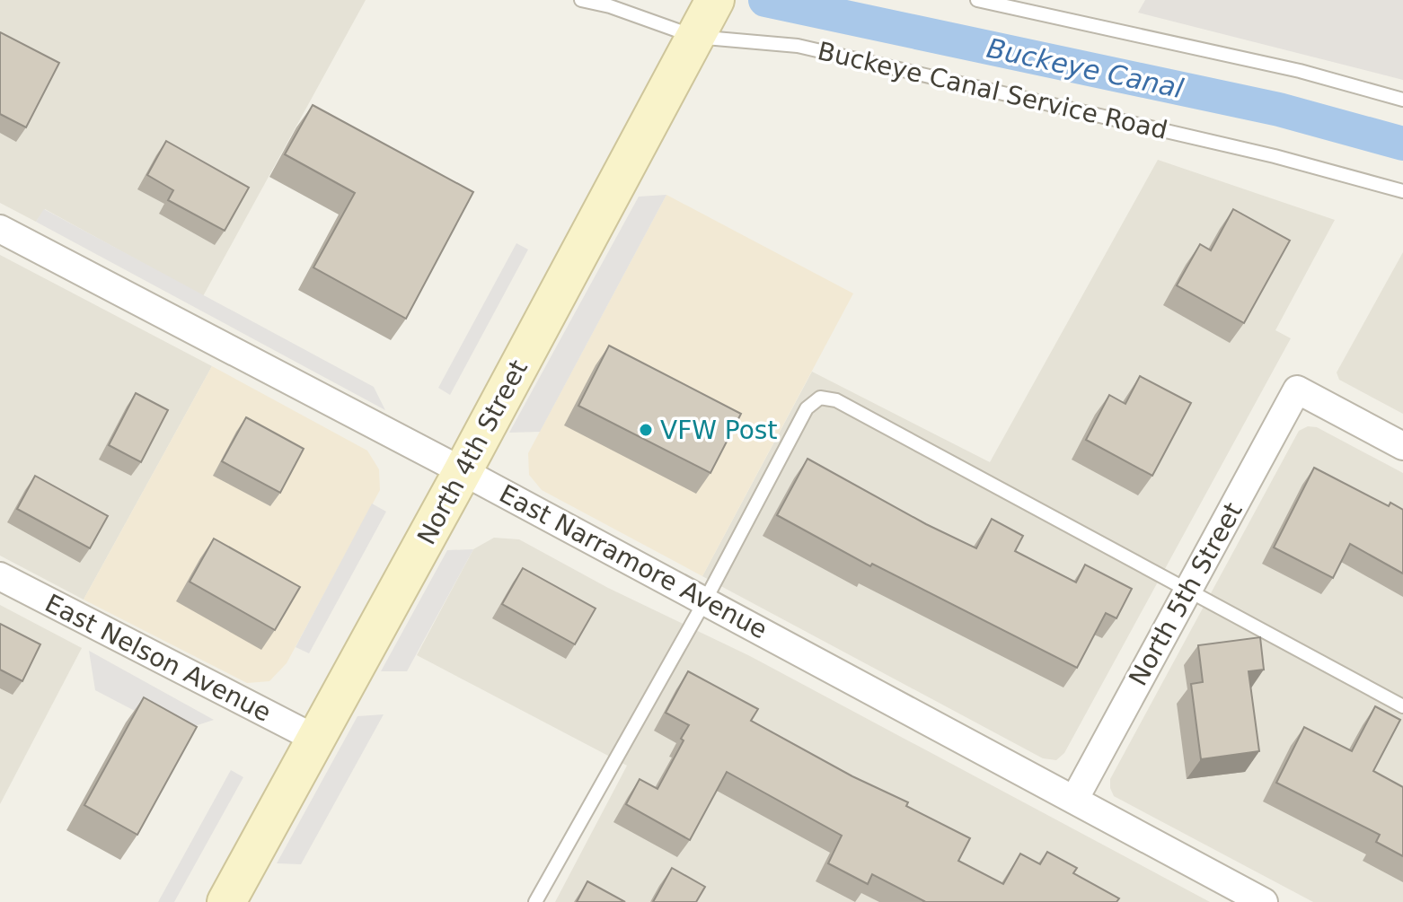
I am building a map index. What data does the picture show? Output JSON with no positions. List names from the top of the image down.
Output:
{
  "streets": {
    "street": [
      "North 4th Street",
      "East Narramore Avenue",
      "North 5th Street",
      "East Nelson Avenue"
    ],
    "lane": ["Buckeye Canal Service Road"]
  },
  "crossings": [
    ["Buckeye Canal Service Road", "North 4th Street"],
    ["North 4th Street", "East Narramore Avenue"],
    ["North 4th Street", "East Nelson Avenue"],
    ["East Narramore Avenue", "North 5th Street"]
  ],
  "water": ["Buckeye Canal"],
  "places": ["VFW Post"]
}
